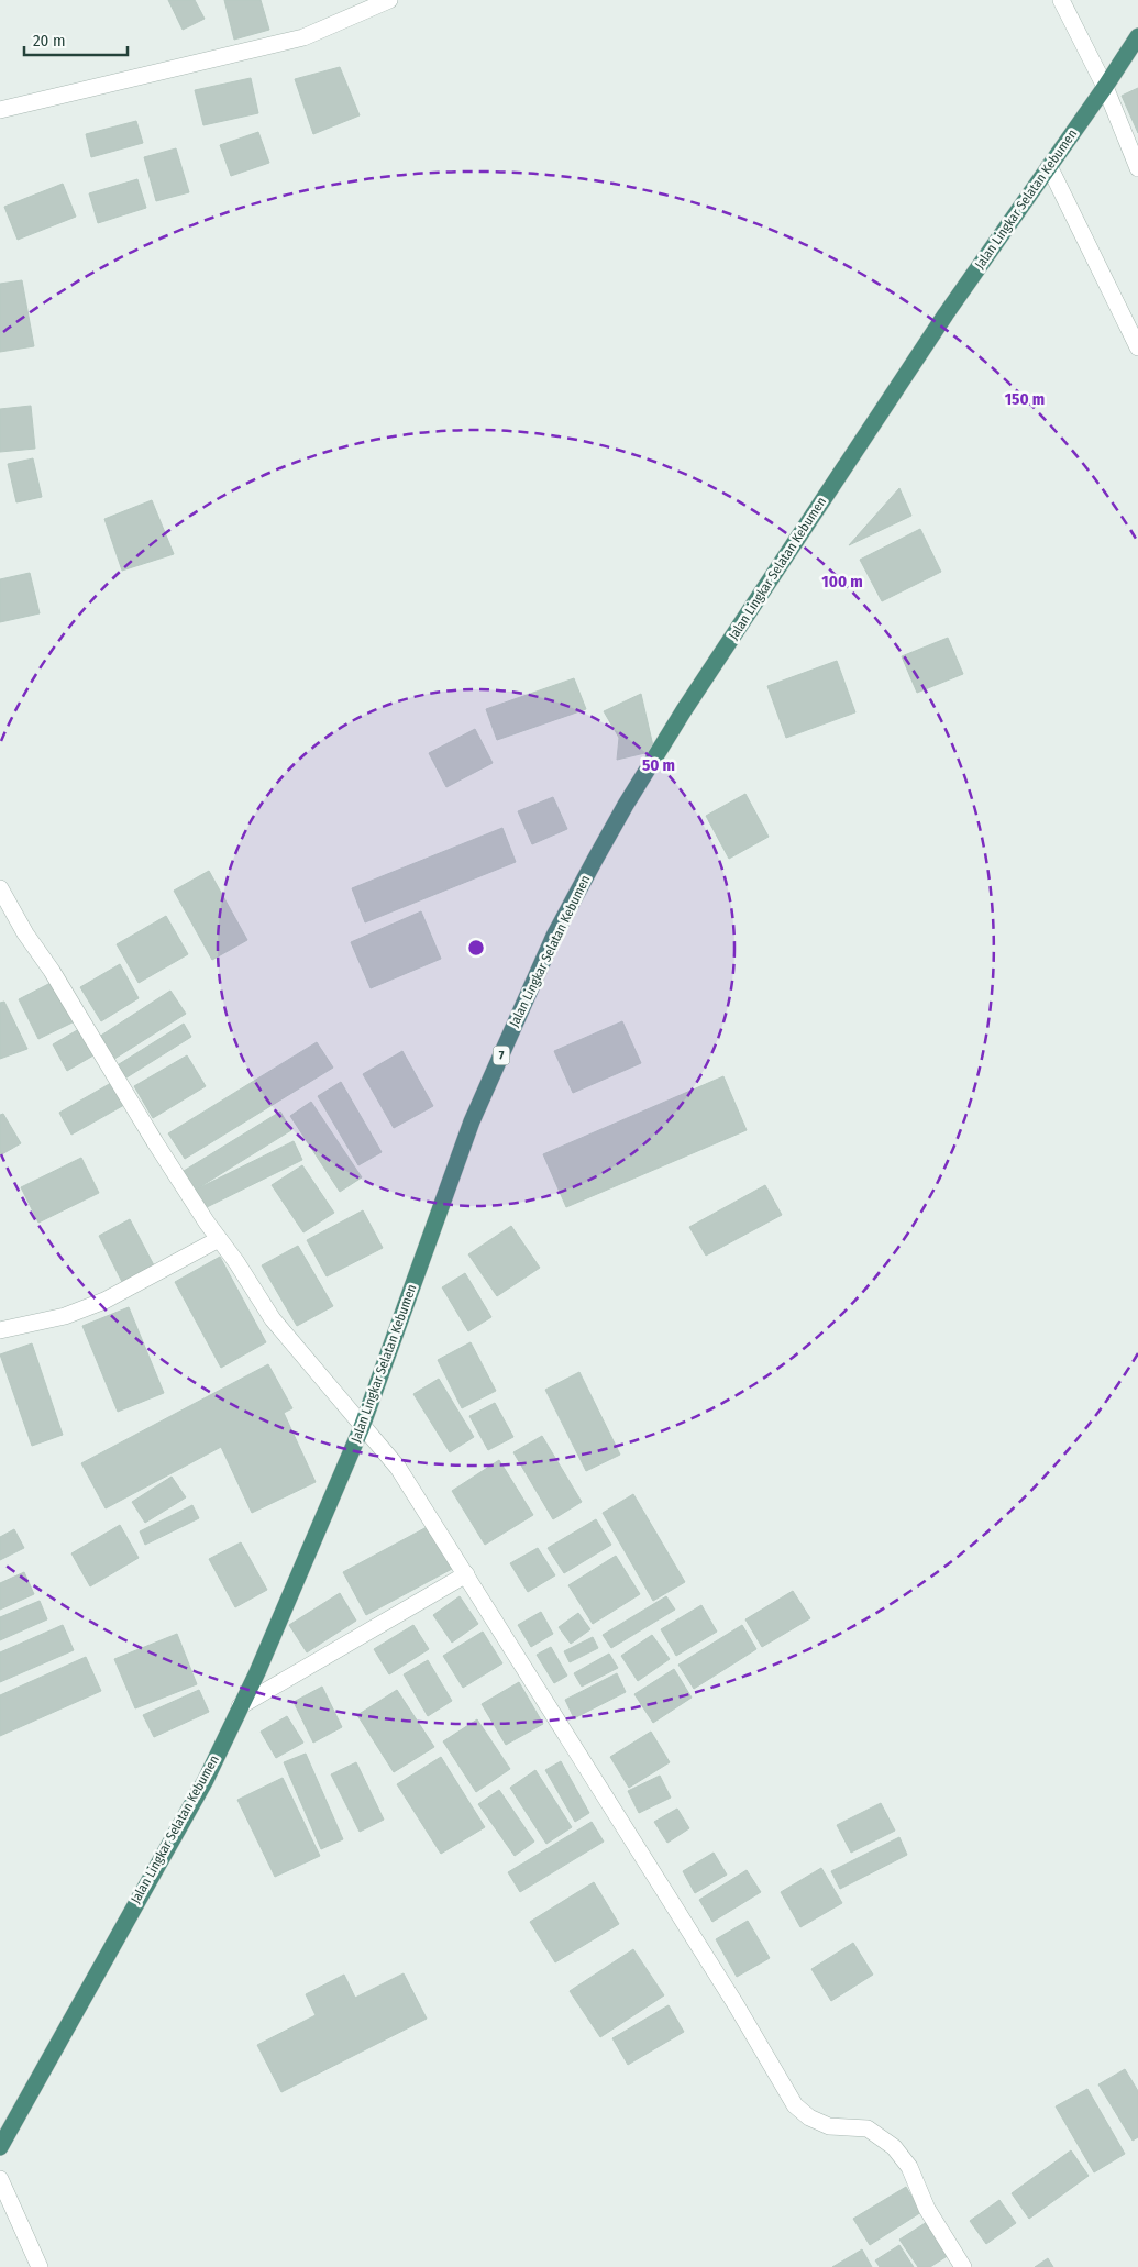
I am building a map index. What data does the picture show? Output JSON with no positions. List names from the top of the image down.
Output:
{
  "streets": {
    "highway": ["Jalan Lingkar Selatan Kebumen", "7"]
  },
  "scale_bar": "20 m",
  "rings": ["150 m", "100 m", "50 m"]
}
